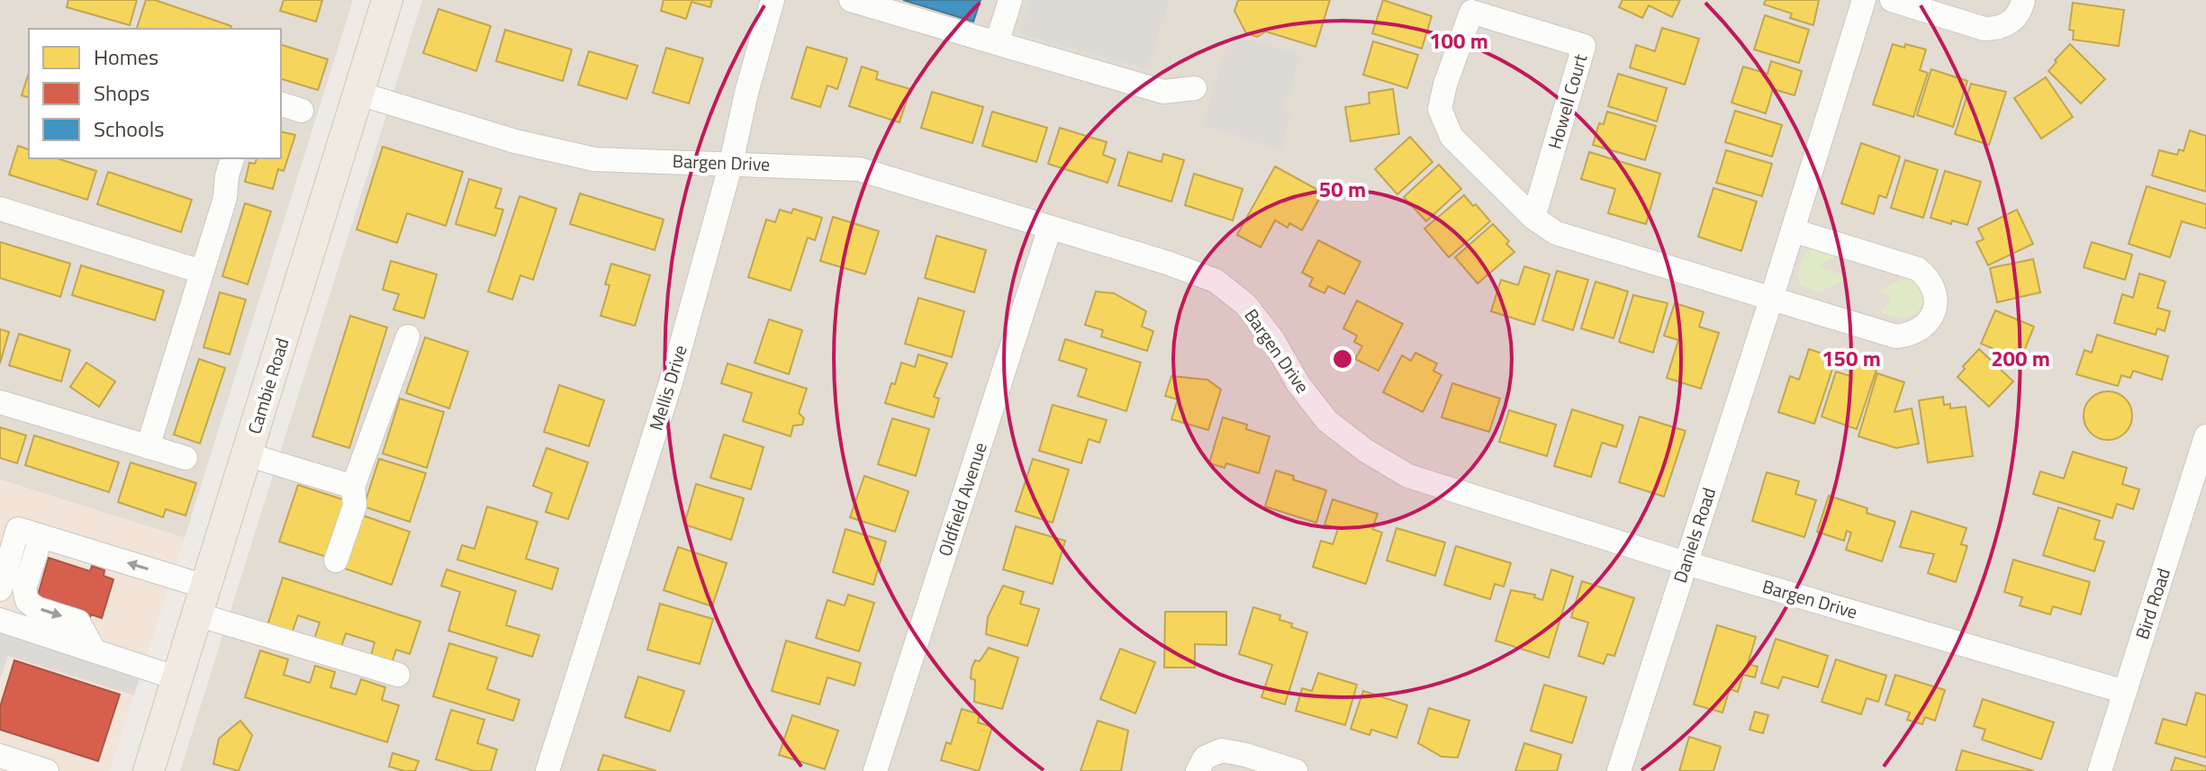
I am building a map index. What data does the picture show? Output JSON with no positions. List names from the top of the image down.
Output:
{
  "streets": {
    "main road": ["Cambie Road"],
    "street": [
      "Howell Court",
      "Bargen Drive",
      "Mellis Drive",
      "Oldfield Avenue",
      "Daniels Road",
      "Bird Road"
    ]
  },
  "crossings": [
    ["Howell Court", "Daniels Road"],
    ["Bargen Drive", "Cambie Road"],
    ["Bargen Drive", "Mellis Drive"],
    ["Bargen Drive", "Oldfield Avenue"],
    ["Bargen Drive", "Daniels Road"],
    ["Bargen Drive", "Bird Road"]
  ],
  "legend": ["Homes", "Shops", "Schools"],
  "rings": [
    "100 m",
    "50 m",
    "150 m",
    "200 m"
  ]
}
